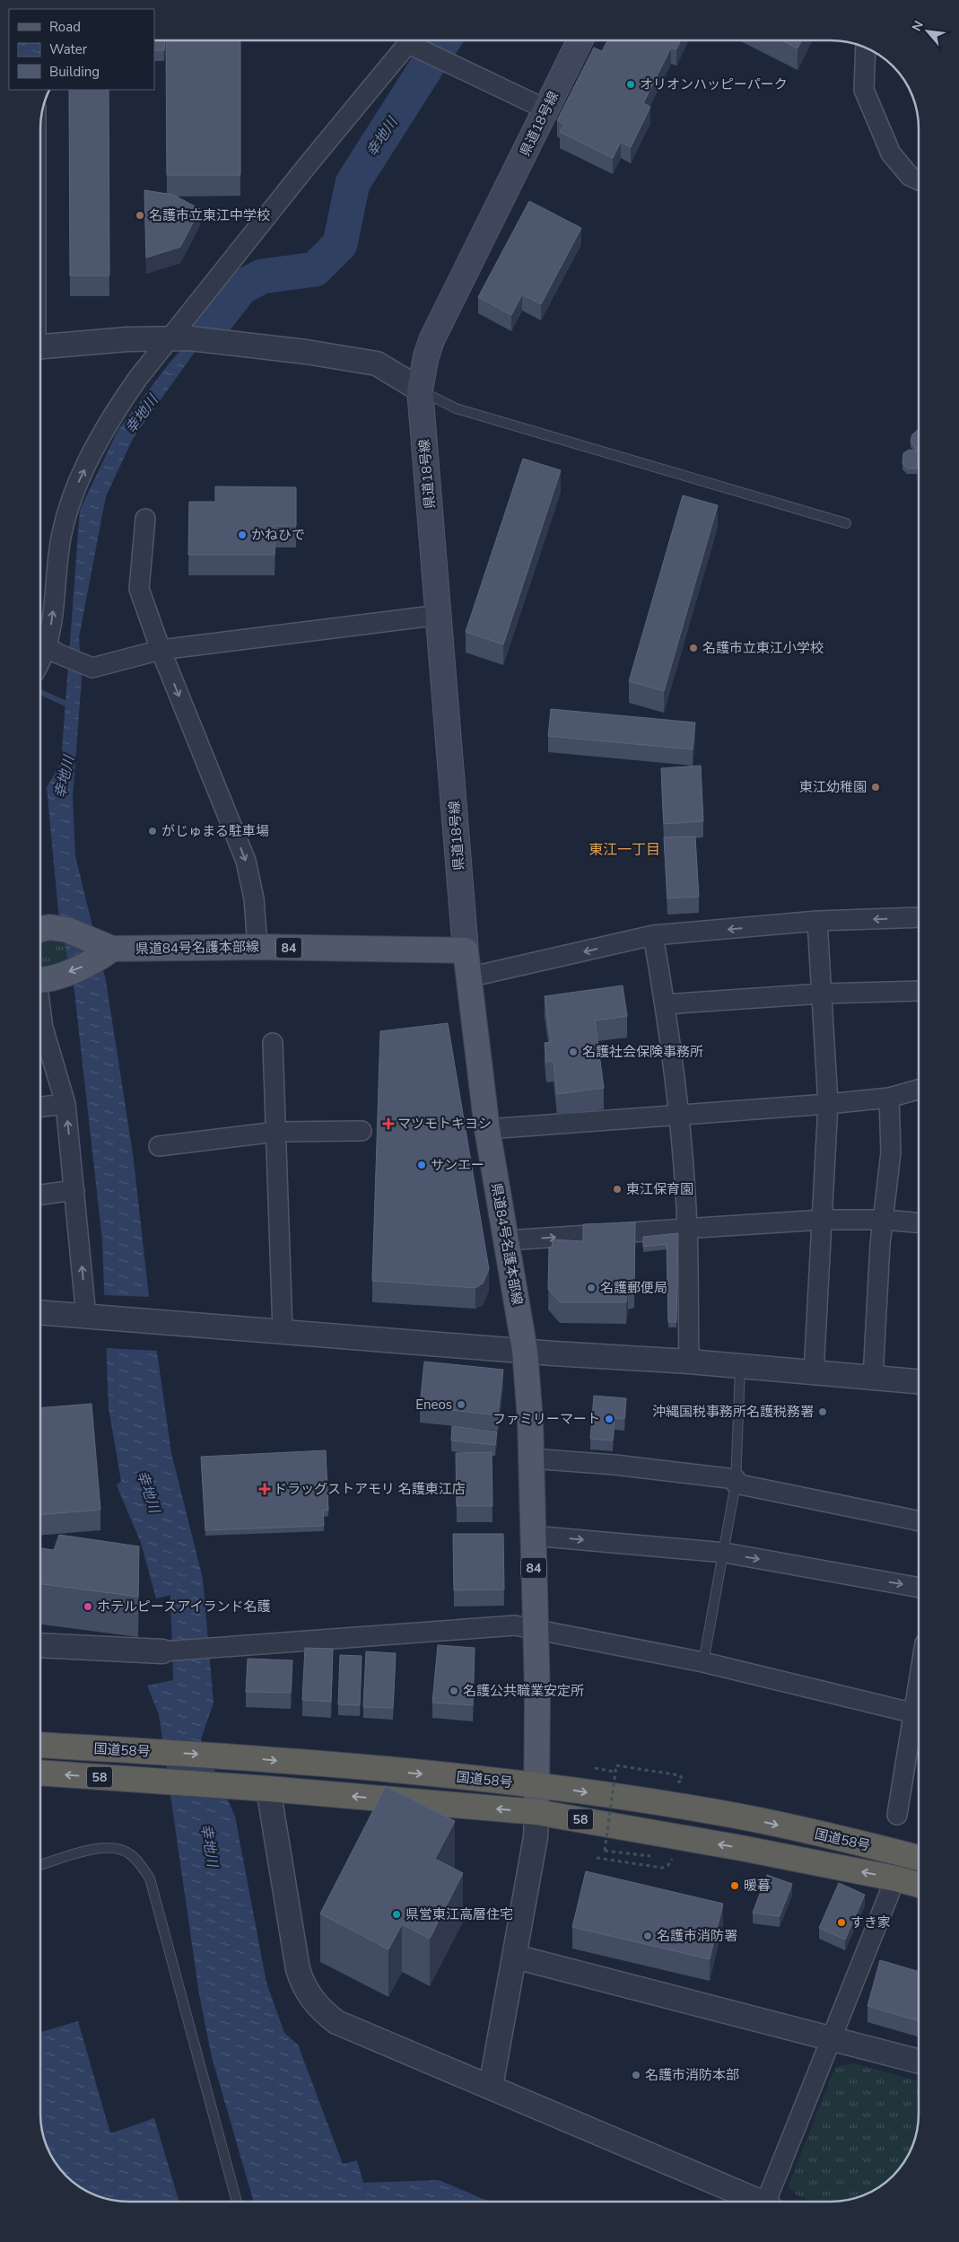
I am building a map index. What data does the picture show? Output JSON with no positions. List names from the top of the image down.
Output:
{
  "streets": {
    "highway": ["国道58号", "58"],
    "main road": ["県道18号線", "県道84号名護本部線", "84"]
  },
  "crossings": [
    ["県道18号線", "県道84号名護本部線"],
    ["県道84号名護本部線", "国道58号"]
  ],
  "districts": ["東江一丁目"],
  "water": ["幸地川"],
  "places": {
    "other": [
      "オリオンハッピーパーク",
      "名護市立東江中学校",
      "かねひで",
      "名護市立東江小学校",
      "東江幼稚園",
      "がじゅまる駐車場",
      "名護社会保険事務所",
      "サンエー",
      "東江保育園",
      "名護郵便局",
      "Eneos",
      "沖縄国税事務所名護税務署",
      "ファミリーマート",
      "ホテルピースアイランド名護",
      "名護公共職業安定所",
      "暖暮",
      "県営東江高層住宅",
      "すき家",
      "名護市消防署",
      "名護市消防本部"
    ],
    "health": ["マツモトキヨシ", "ドラッグストアモリ 名護東江店"]
  },
  "legend": ["Road", "Water", "Building"],
  "north": "top left"
}
